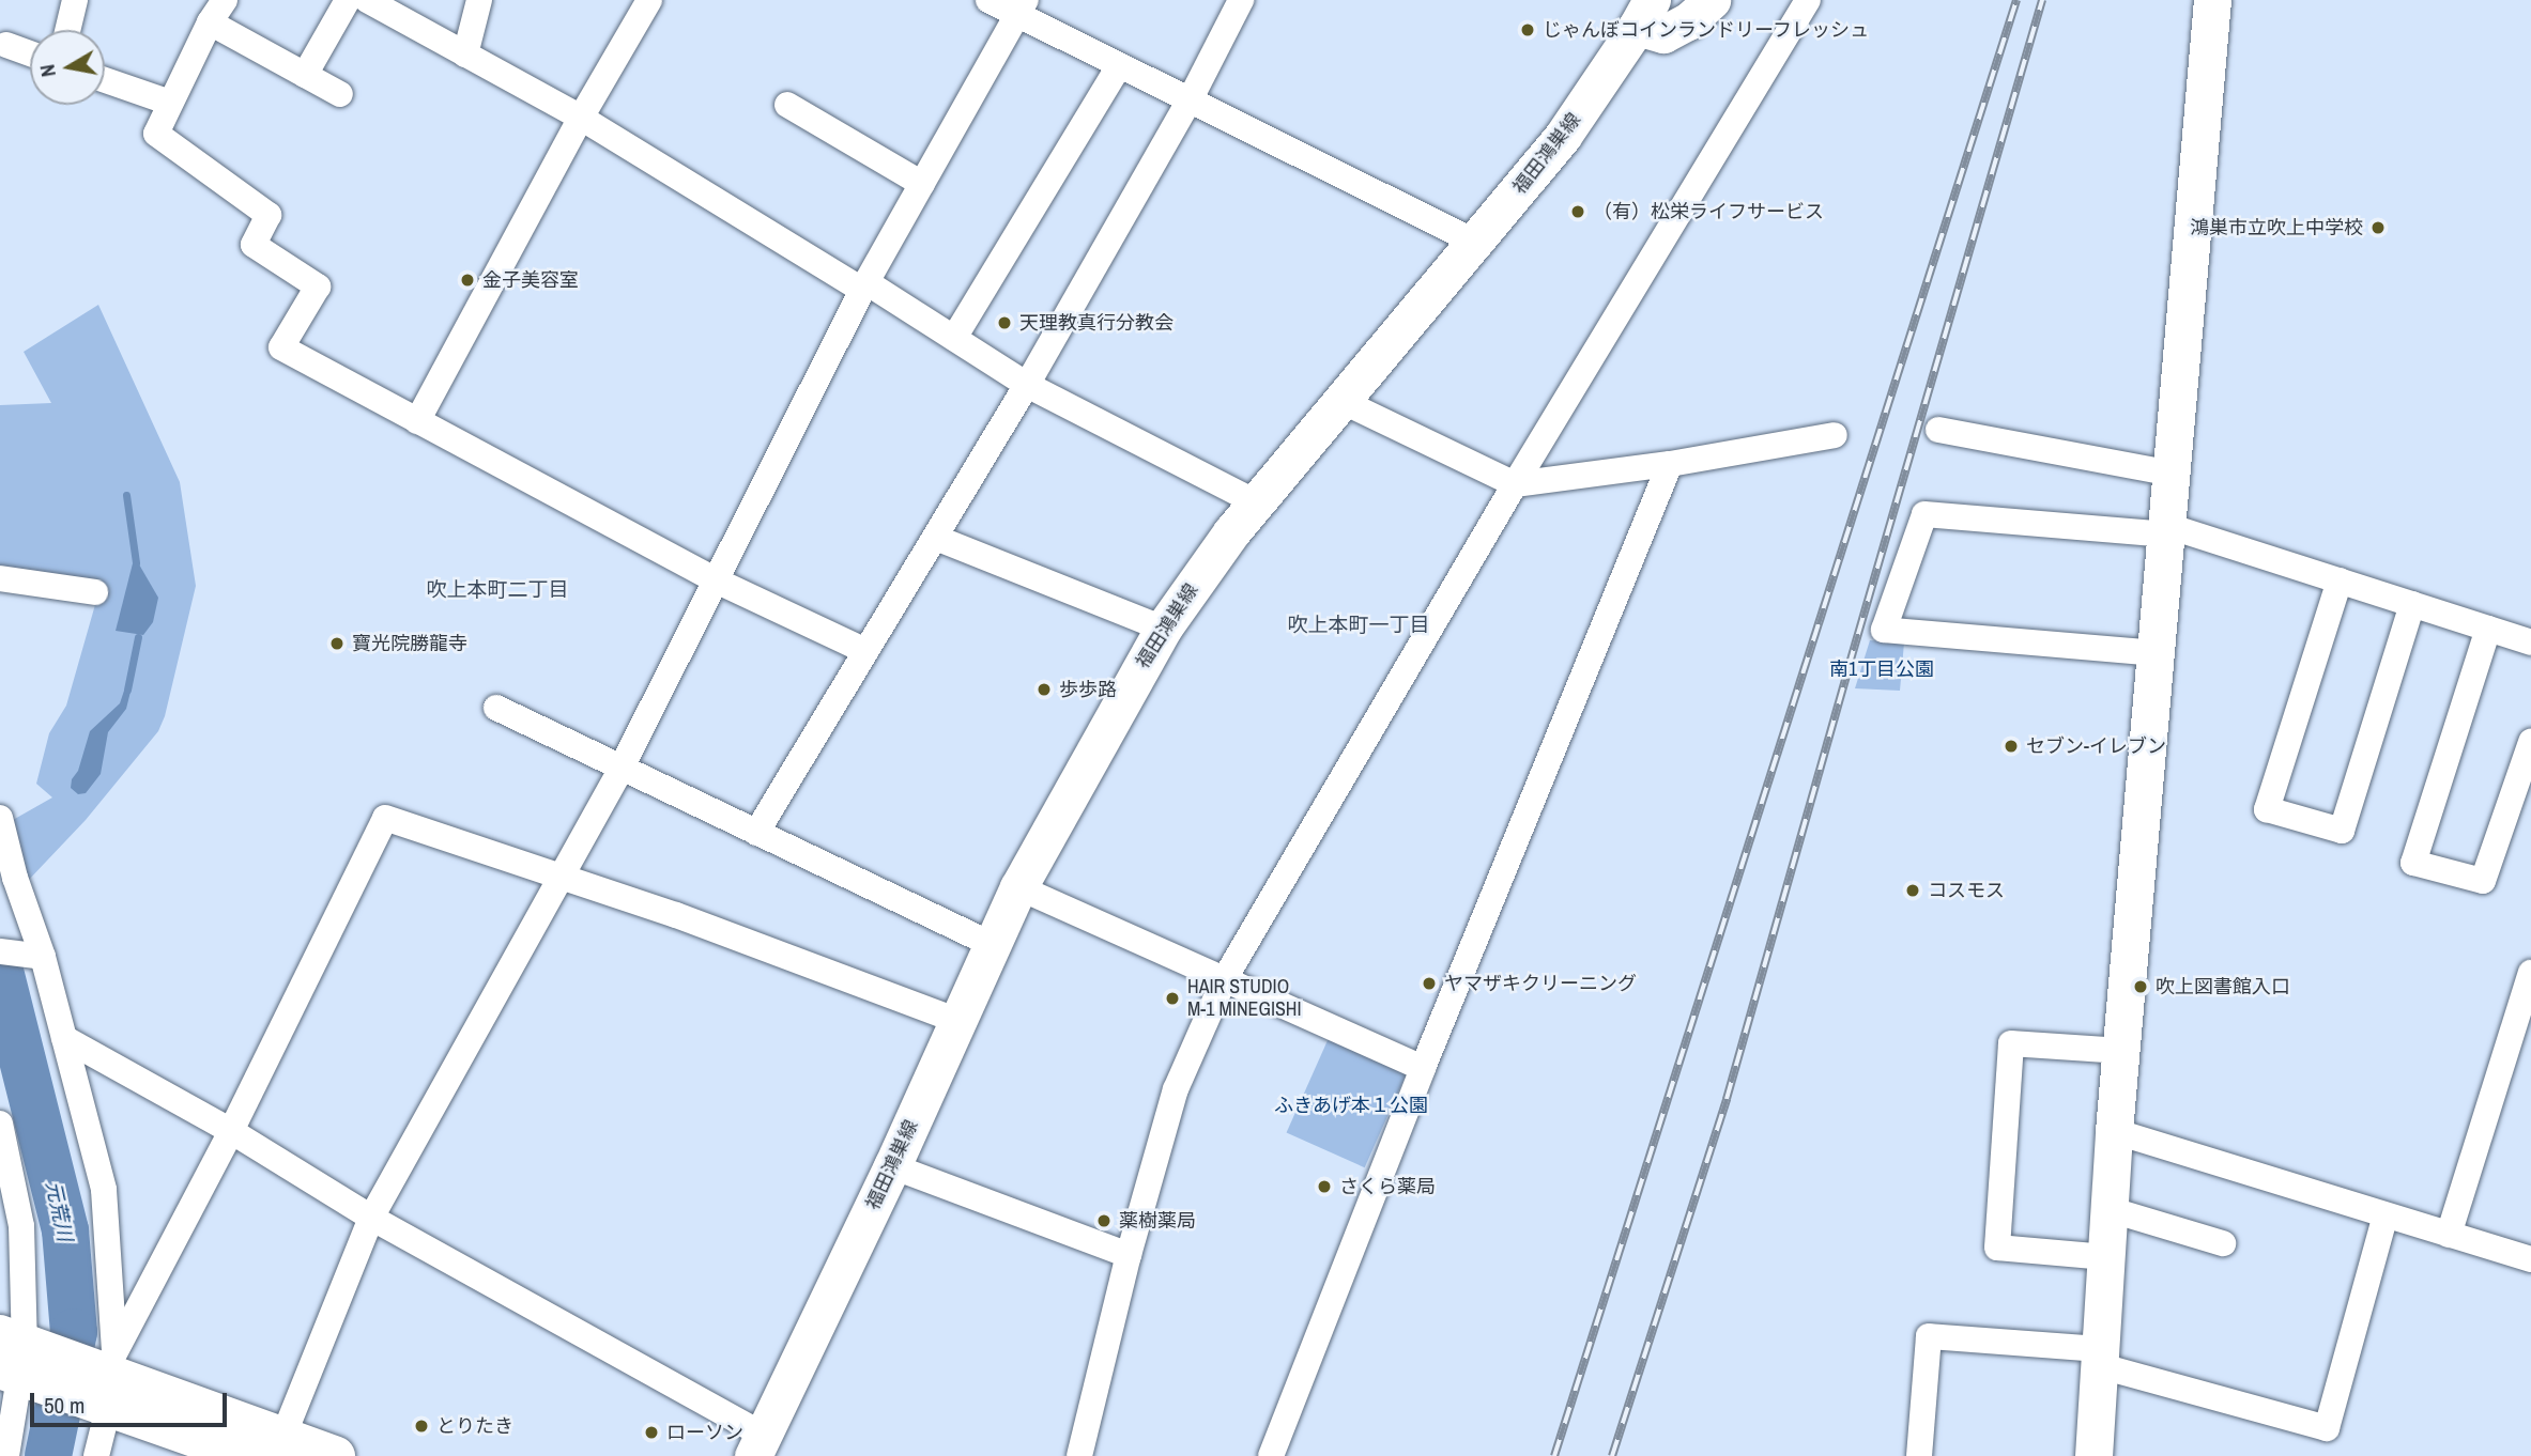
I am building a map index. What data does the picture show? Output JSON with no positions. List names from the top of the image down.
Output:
{
  "streets": {
    "main road": ["福田鴻巣線"]
  },
  "districts": ["吹上本町二丁目", "吹上本町一丁目"],
  "water": ["元荒川"],
  "parks": ["南1丁目公園", "ふきあげ本１公園"],
  "places": [
    "じゃんぼコインランドリーフレッシュ",
    "（有）松栄ライフサービス",
    "鴻巣市立吹上中学校",
    "金子美容室",
    "天理教真行分教会",
    "寶光院勝龍寺",
    "歩歩路",
    "セブン-イレブン",
    "コスモス",
    "ヤマザキクリーニング",
    "吹上図書館入口",
    "HAIR STUDIO M-1 MINEGISHI",
    "さくら薬局",
    "薬樹薬局",
    "とりたき",
    "ローソン"
  ],
  "scale_bar": "50 m",
  "north": "left"
}
